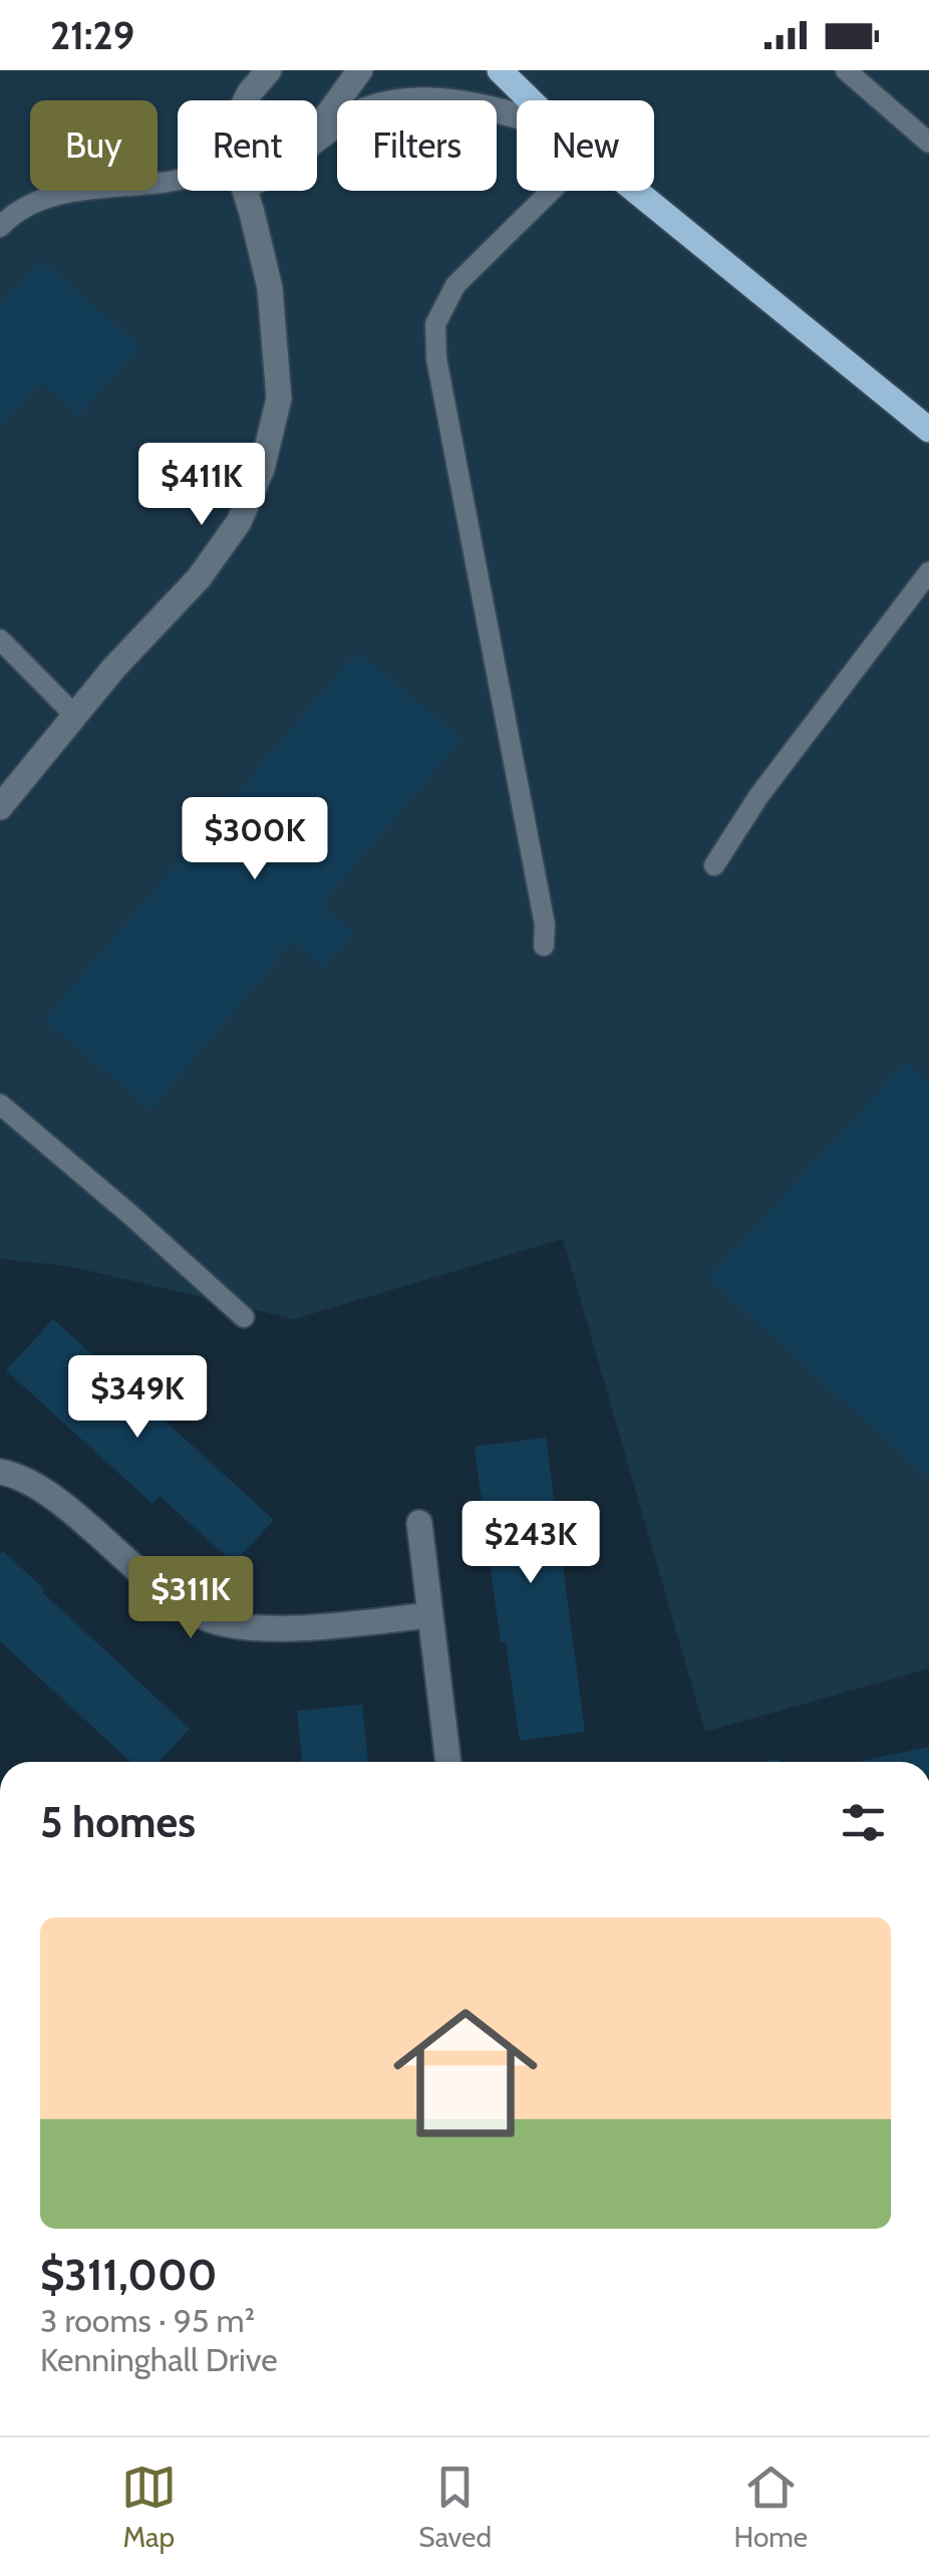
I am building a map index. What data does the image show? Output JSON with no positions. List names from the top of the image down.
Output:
{
  "page": {
    "status": "21:29",
    "chip": [
      "Buy",
      "Rent",
      "Filters",
      "New"
    ],
    "price": [
      "$411K",
      "$300K",
      "$349K",
      "$243K",
      "$311K"
    ],
    "heading": "5 homes",
    "list": [
      {
        "name": "$311,000",
        "note": "3 rooms · 95 m² · Kenninghall Drive"
      }
    ],
    "tabs": ["Map", "Saved", "Home"]
  }
}
